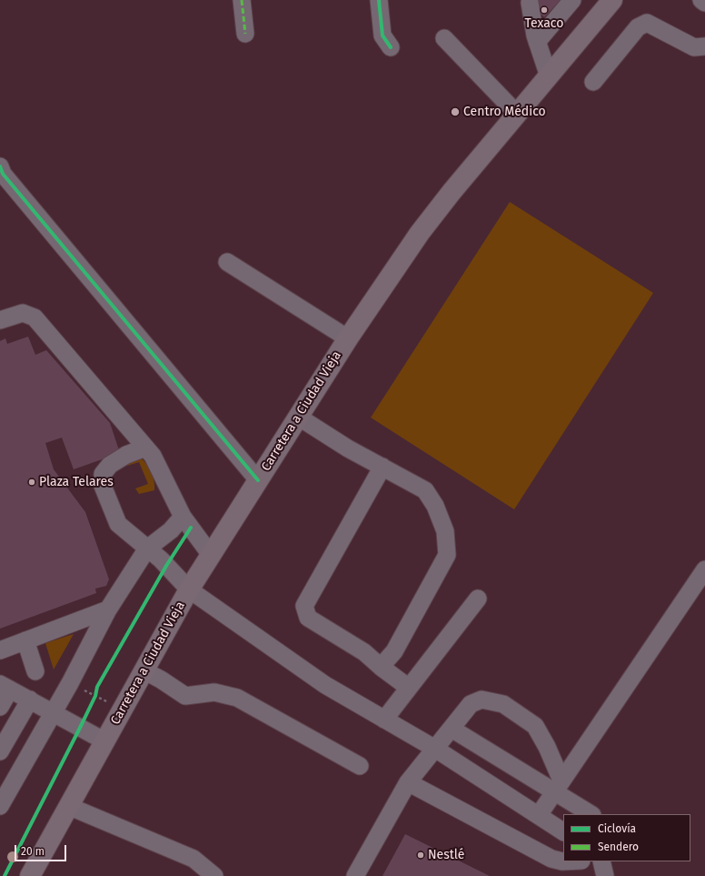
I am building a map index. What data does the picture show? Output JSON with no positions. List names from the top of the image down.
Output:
{
  "streets": {
    "main road": ["Carretera a Ciudad Vieja"]
  },
  "places": [
    "Texaco",
    "Centro Médico",
    "Plaza Telares",
    "Nestlé"
  ],
  "legend": ["Ciclovía", "Sendero"],
  "scale_bar": "20 m"
}
